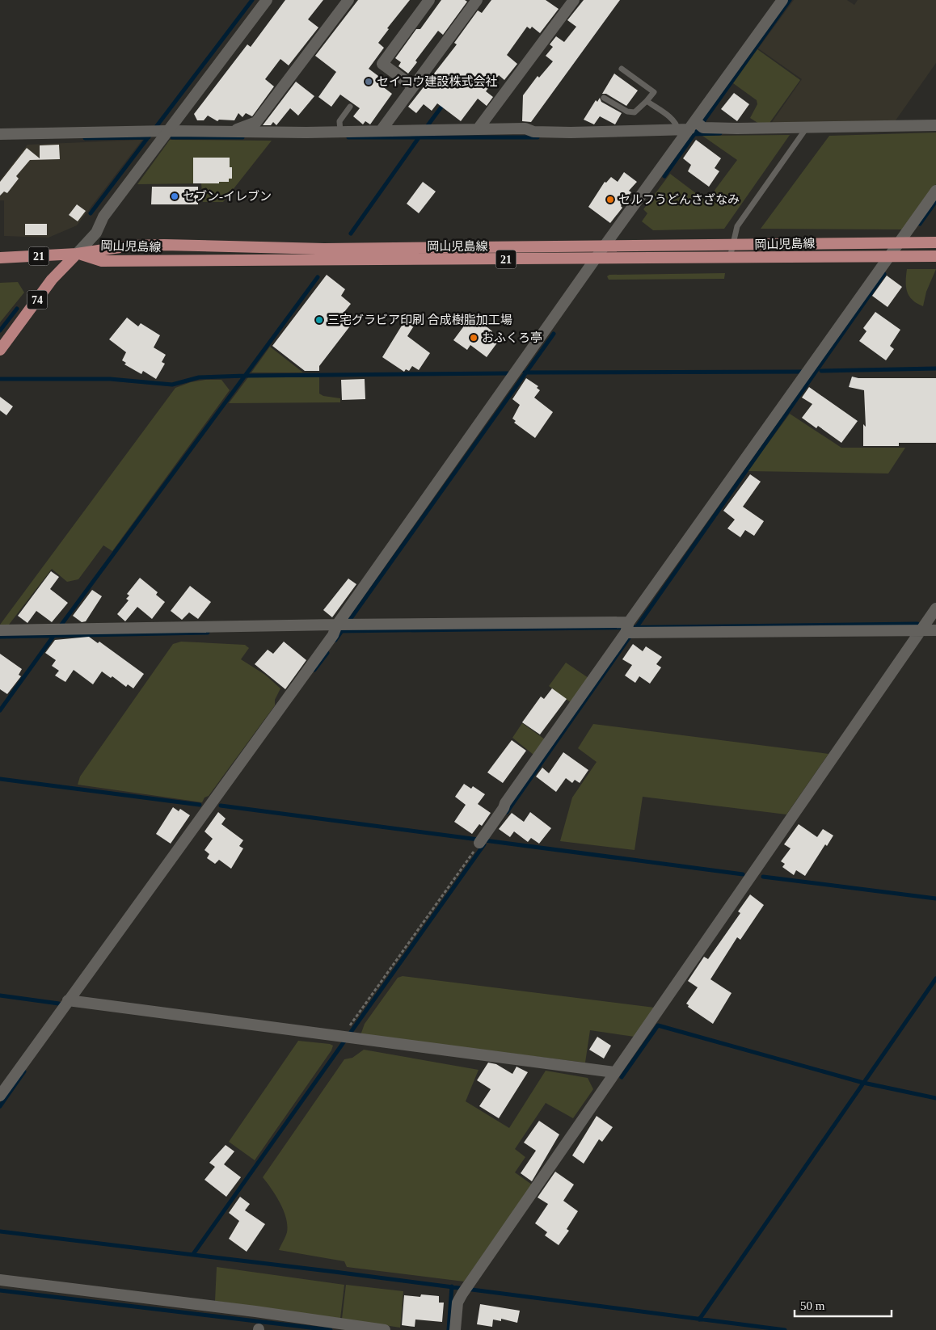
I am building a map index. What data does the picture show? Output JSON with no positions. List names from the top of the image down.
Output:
{
  "streets": {
    "main road": ["岡山児島線", "21", "74"]
  },
  "crossings": [
    ["岡山児島線", "74"]
  ],
  "places": [
    "セイコウ建設株式会社",
    "セブン-イレブン",
    "セルフうどんさざなみ",
    "三宅グラビア印刷 合成樹脂加工場",
    "おふくろ亭"
  ],
  "scale_bar": "50 m"
}
